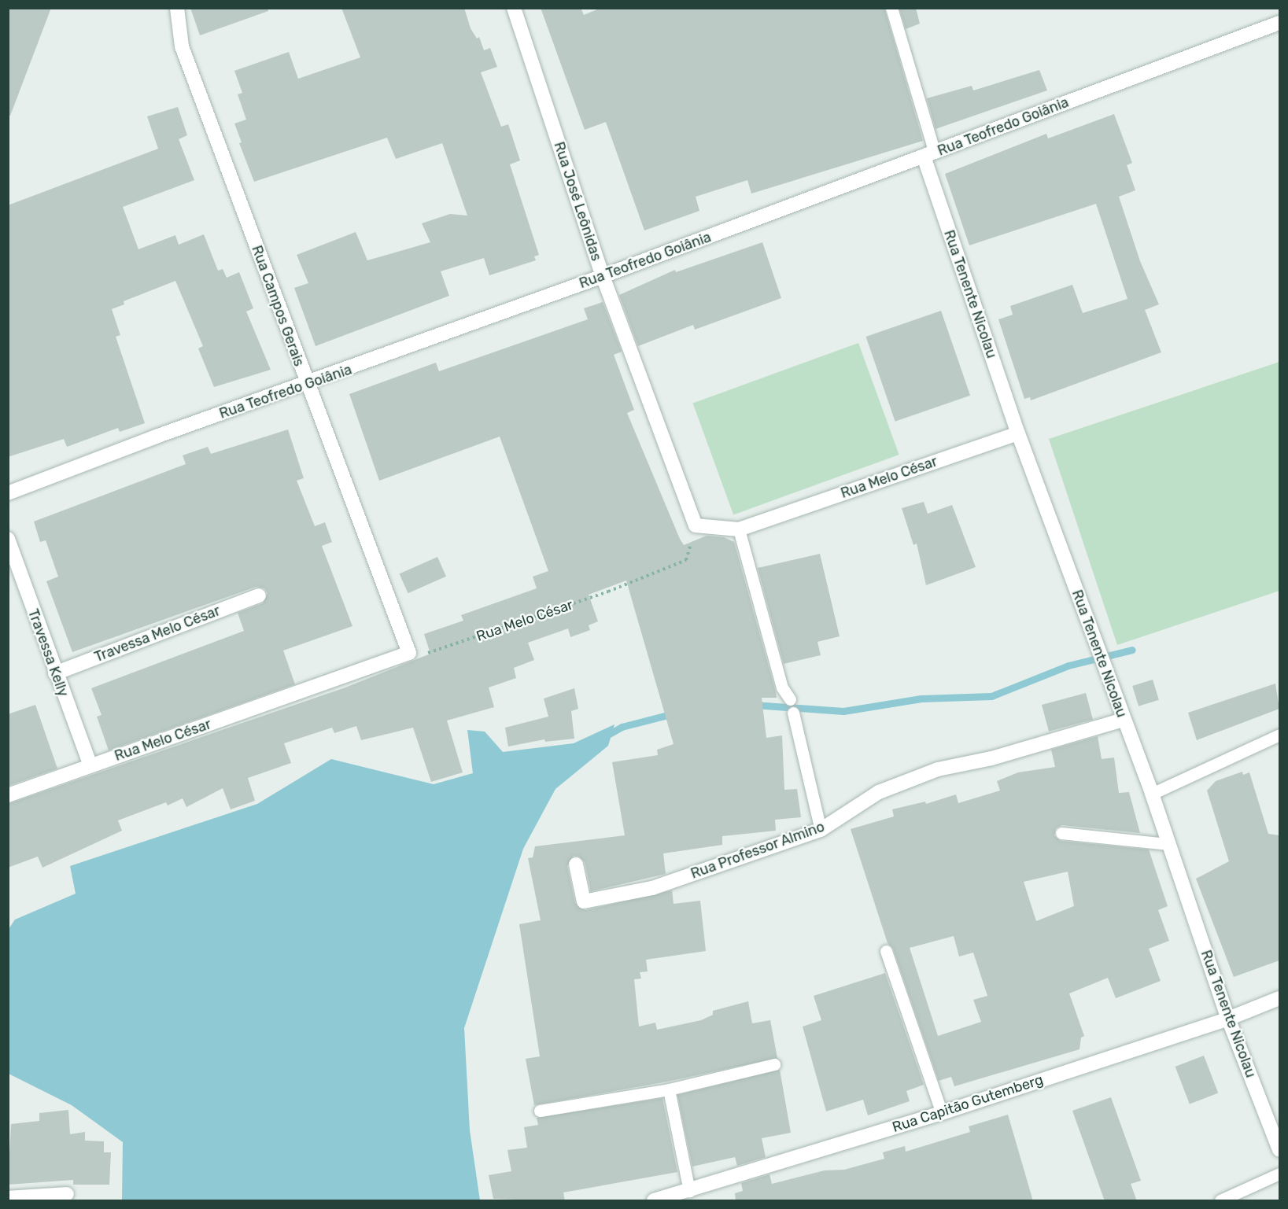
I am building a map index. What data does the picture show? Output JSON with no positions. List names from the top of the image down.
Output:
{
  "streets": {
    "street": [
      "Rua Teofredo Goiânia",
      "Rua José Leônidas",
      "Rua Tenente Nicolau",
      "Rua Campos Gerais",
      "Rua Melo César",
      "Travessa Melo César",
      "Travessa Kelly",
      "Rua Professor Almino",
      "Rua Capitão Gutemberg"
    ]
  },
  "crossings": [
    ["Rua Teofredo Goiânia", "Rua José Leônidas"],
    ["Rua Teofredo Goiânia", "Rua Tenente Nicolau"],
    ["Rua Teofredo Goiânia", "Rua Campos Gerais"],
    ["Rua José Leônidas", "Rua Melo César"],
    ["Rua Tenente Nicolau", "Rua Melo César"],
    ["Rua Tenente Nicolau", "Rua Professor Almino"],
    ["Rua Tenente Nicolau", "Rua Capitão Gutemberg"],
    ["Rua Campos Gerais", "Rua Melo César"],
    ["Rua Melo César", "Travessa Kelly"],
    ["Travessa Melo César", "Travessa Kelly"]
  ]
}
